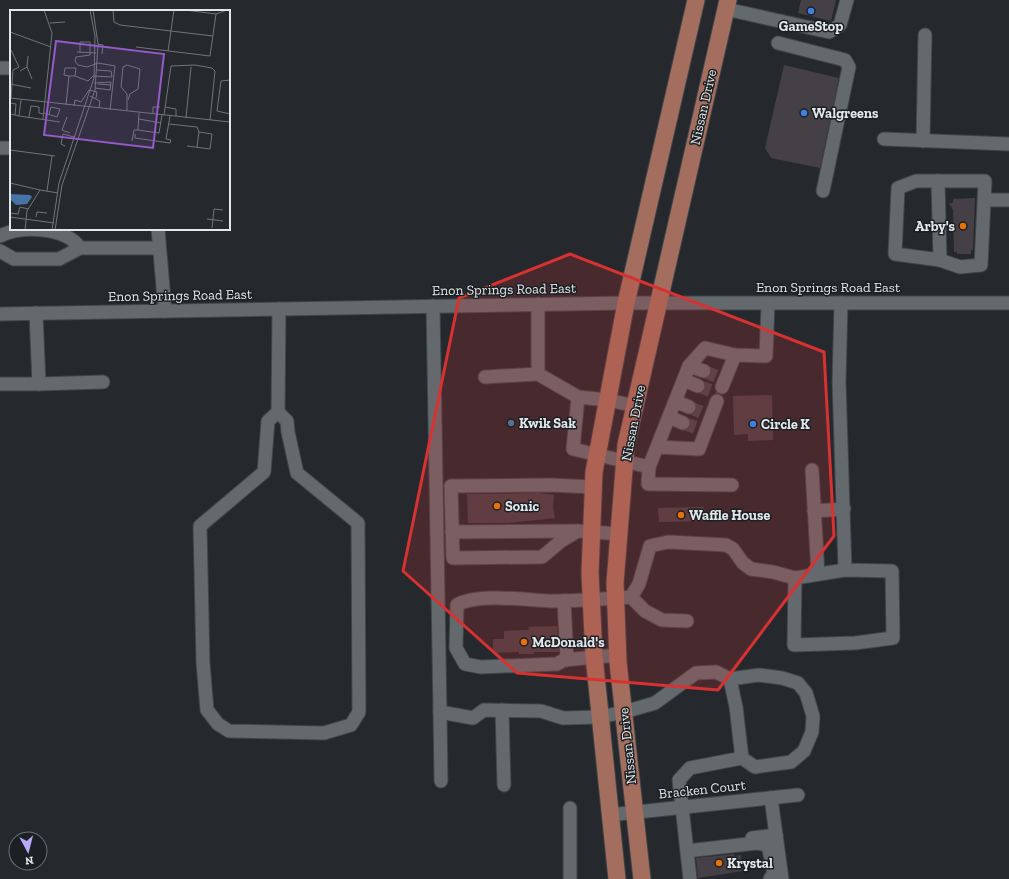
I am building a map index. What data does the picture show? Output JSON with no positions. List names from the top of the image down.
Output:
{
  "streets": {
    "main road": ["Nissan Drive"],
    "street": ["Enon Springs Road East", "Bracken Court"]
  },
  "crossings": [
    ["Nissan Drive", "Enon Springs Road East"],
    ["Nissan Drive", "Bracken Court"]
  ],
  "places": [
    "GameStop",
    "Walgreens",
    "Arby's",
    "Kwik Sak",
    "Circle K",
    "Sonic",
    "Waffle House",
    "McDonald's",
    "Krystal"
  ],
  "north": "bottom"
}
